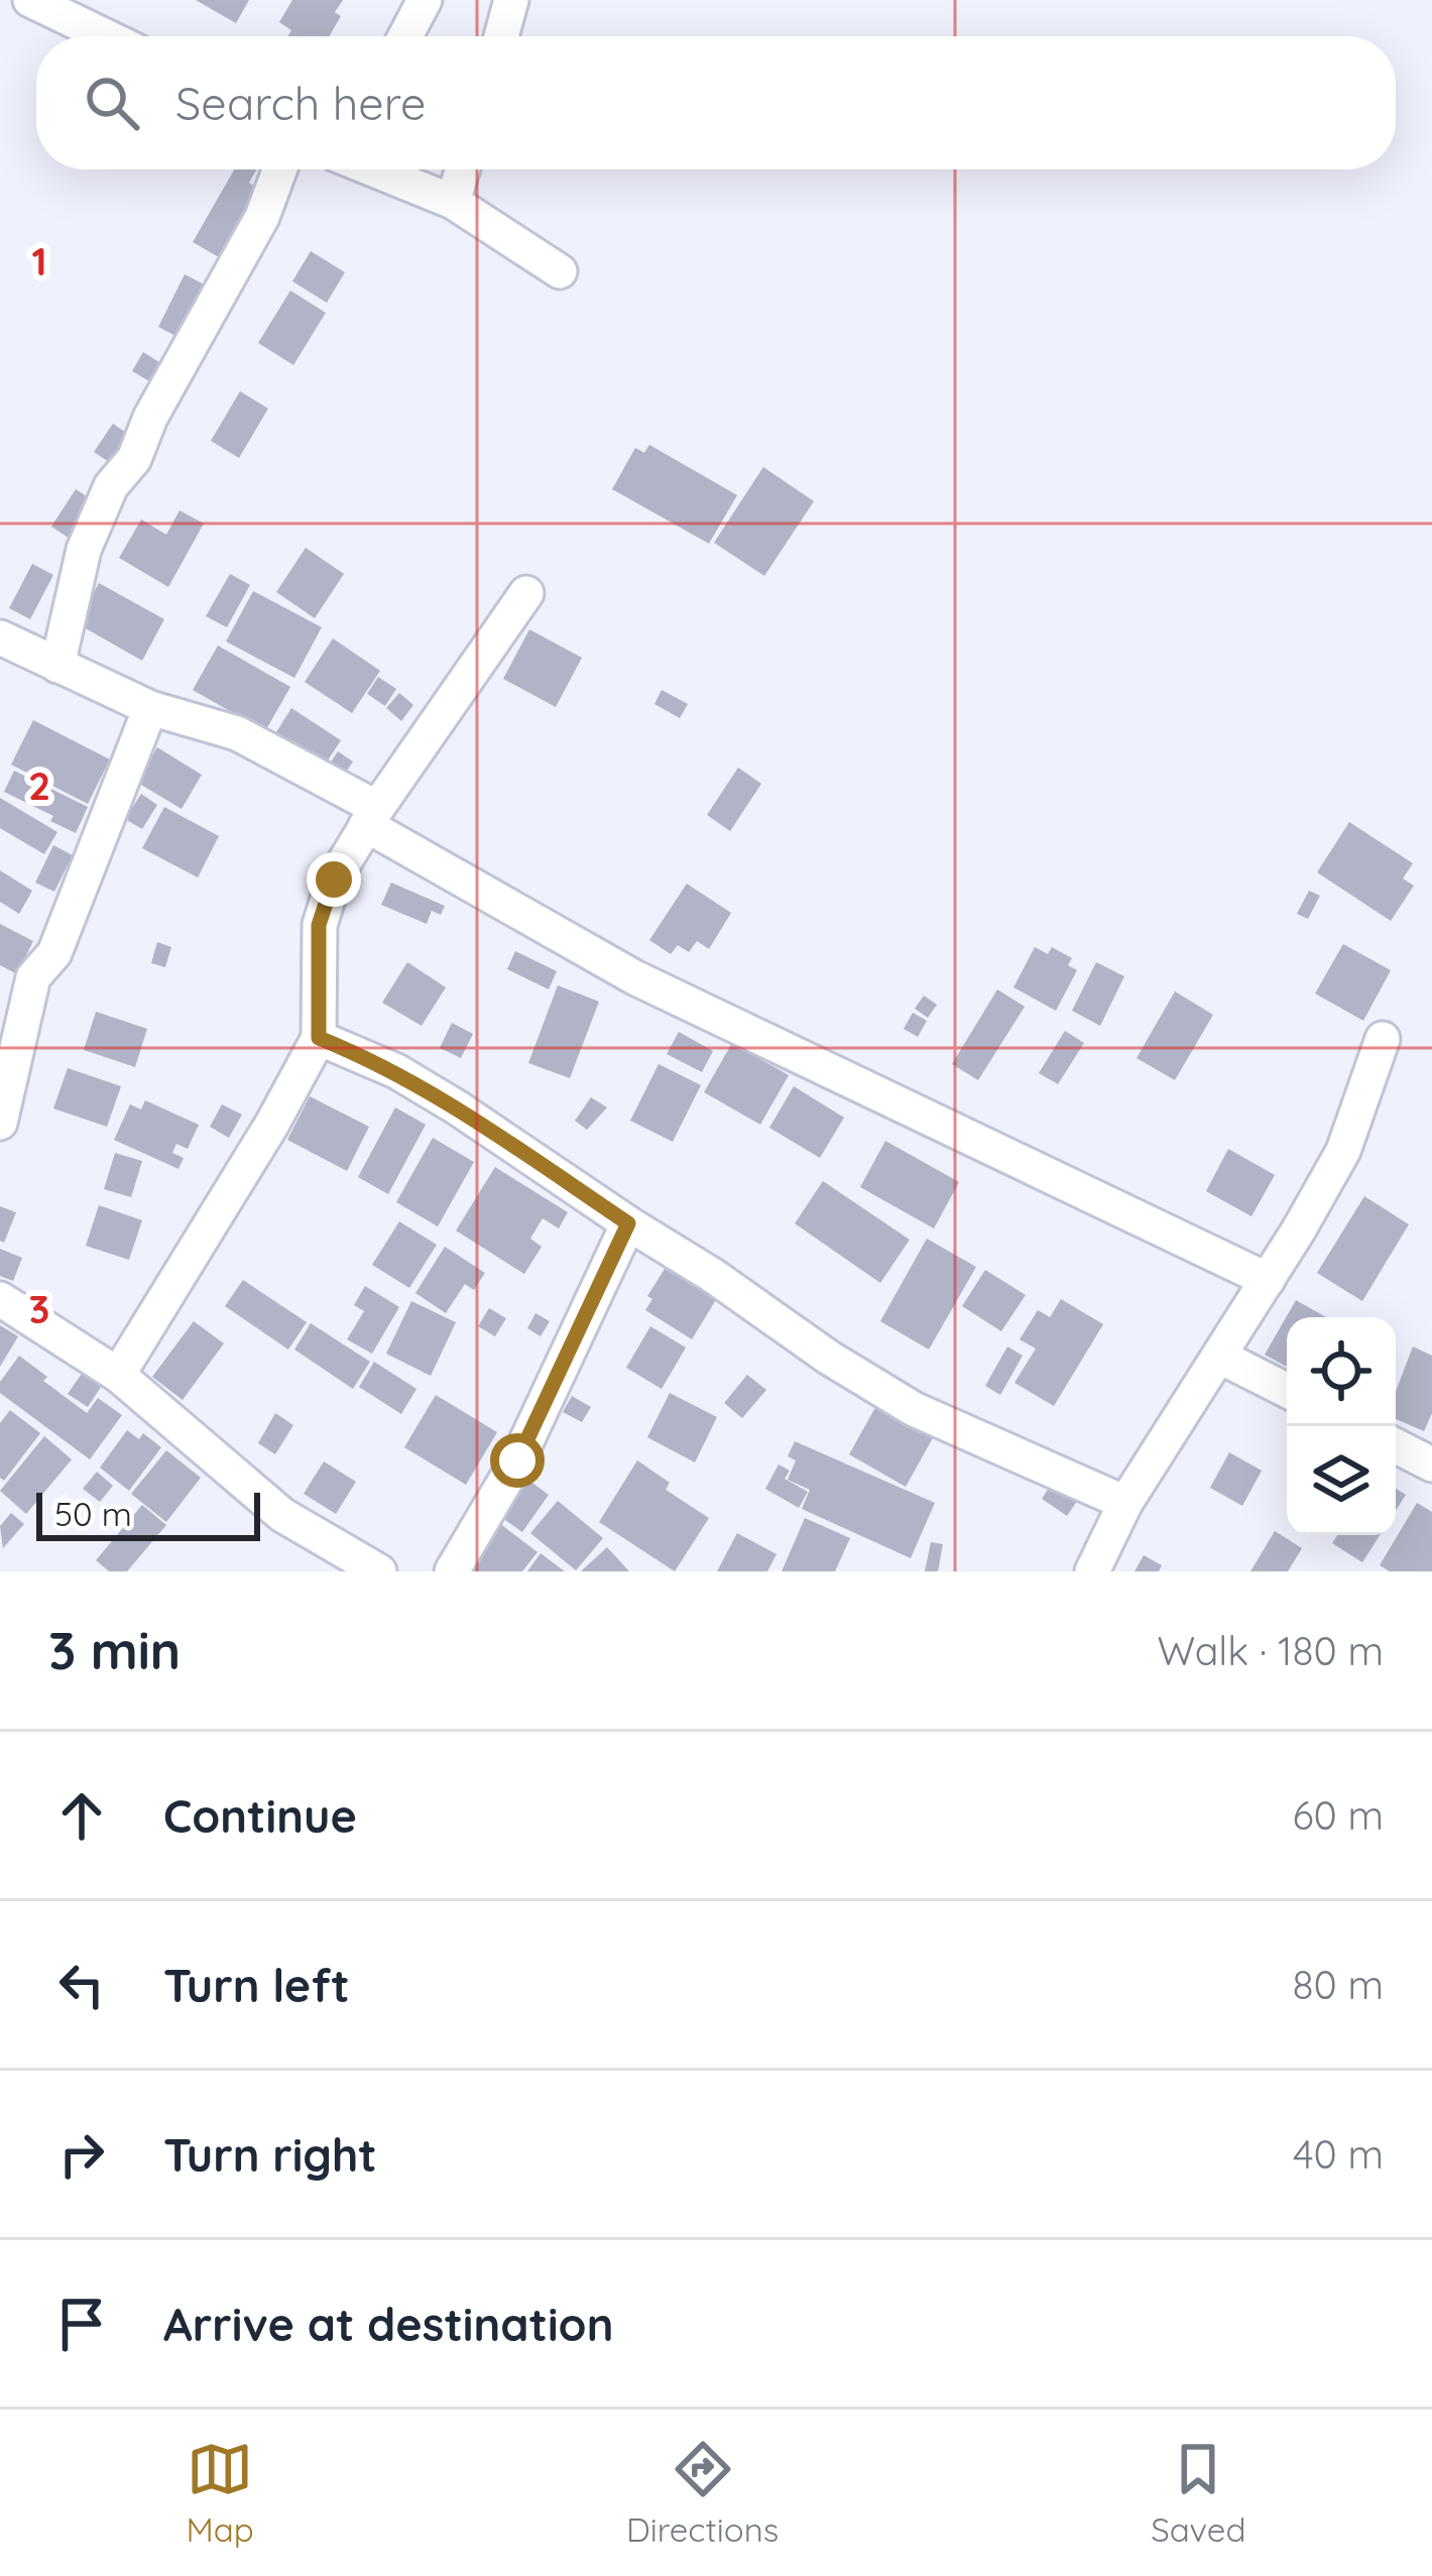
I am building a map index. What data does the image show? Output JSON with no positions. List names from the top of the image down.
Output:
{
  "scale_bar": "50 m",
  "page": {
    "search": "Search here",
    "scale": "50 m",
    "heading": ["3 min", "Walk · 180 m"],
    "list": [
      ["Continue", "60 m"],
      ["Turn left", "80 m"],
      ["Turn right", "40 m"],
      "Arrive at destination"
    ],
    "nav": ["Map", "Directions", "Saved"]
  },
  "grid": {
    "rows": ["1", "2", "3"]
  }
}
